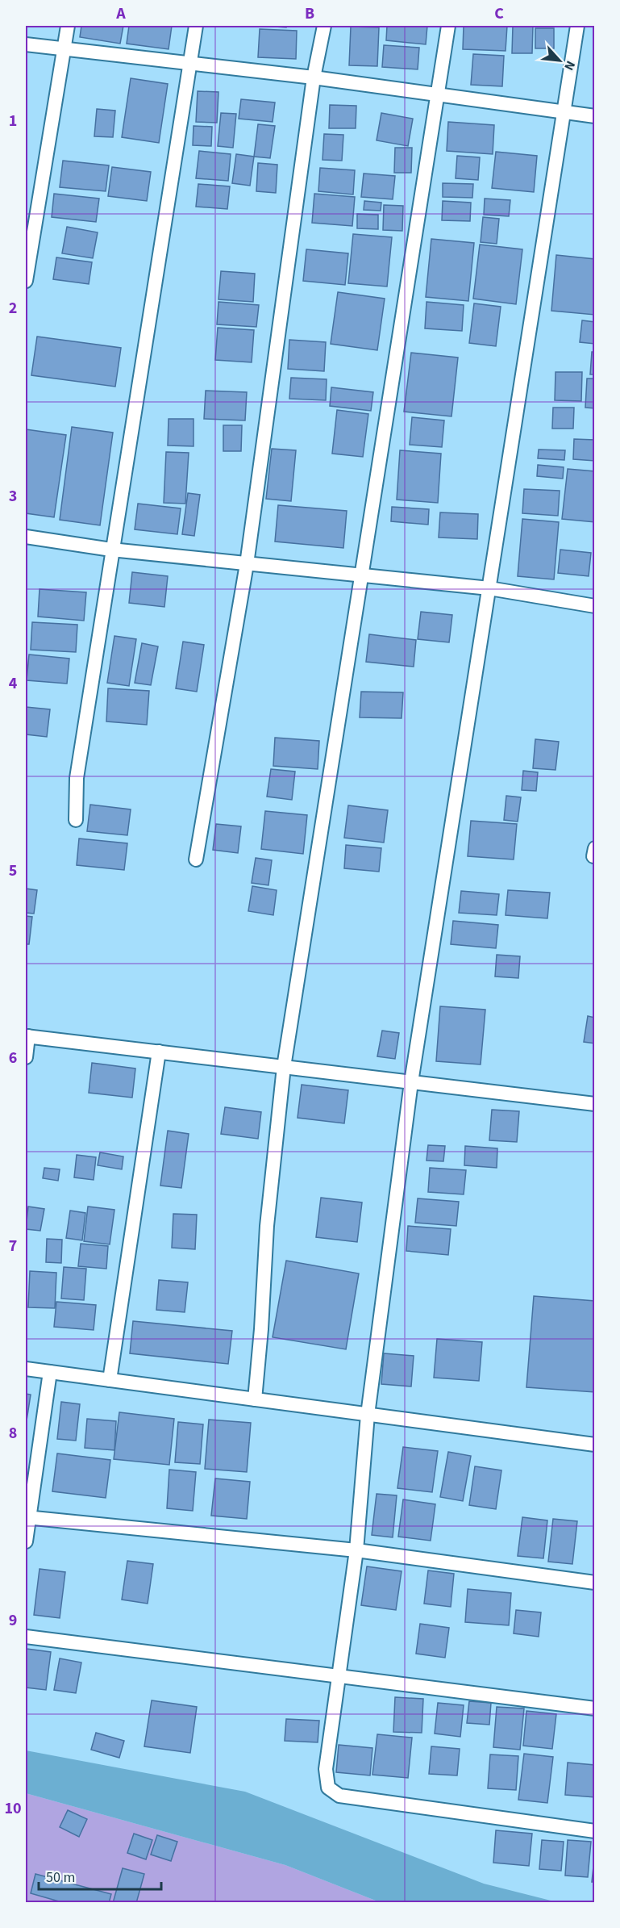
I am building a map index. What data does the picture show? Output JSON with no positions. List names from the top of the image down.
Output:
{
  "scale_bar": "50 m",
  "north": "bottom right",
  "grid": {
    "columns": ["A", "B", "C"],
    "rows": [
      "1",
      "2",
      "3",
      "4",
      "5",
      "6",
      "7",
      "8",
      "9",
      "10"
    ]
  }
}
